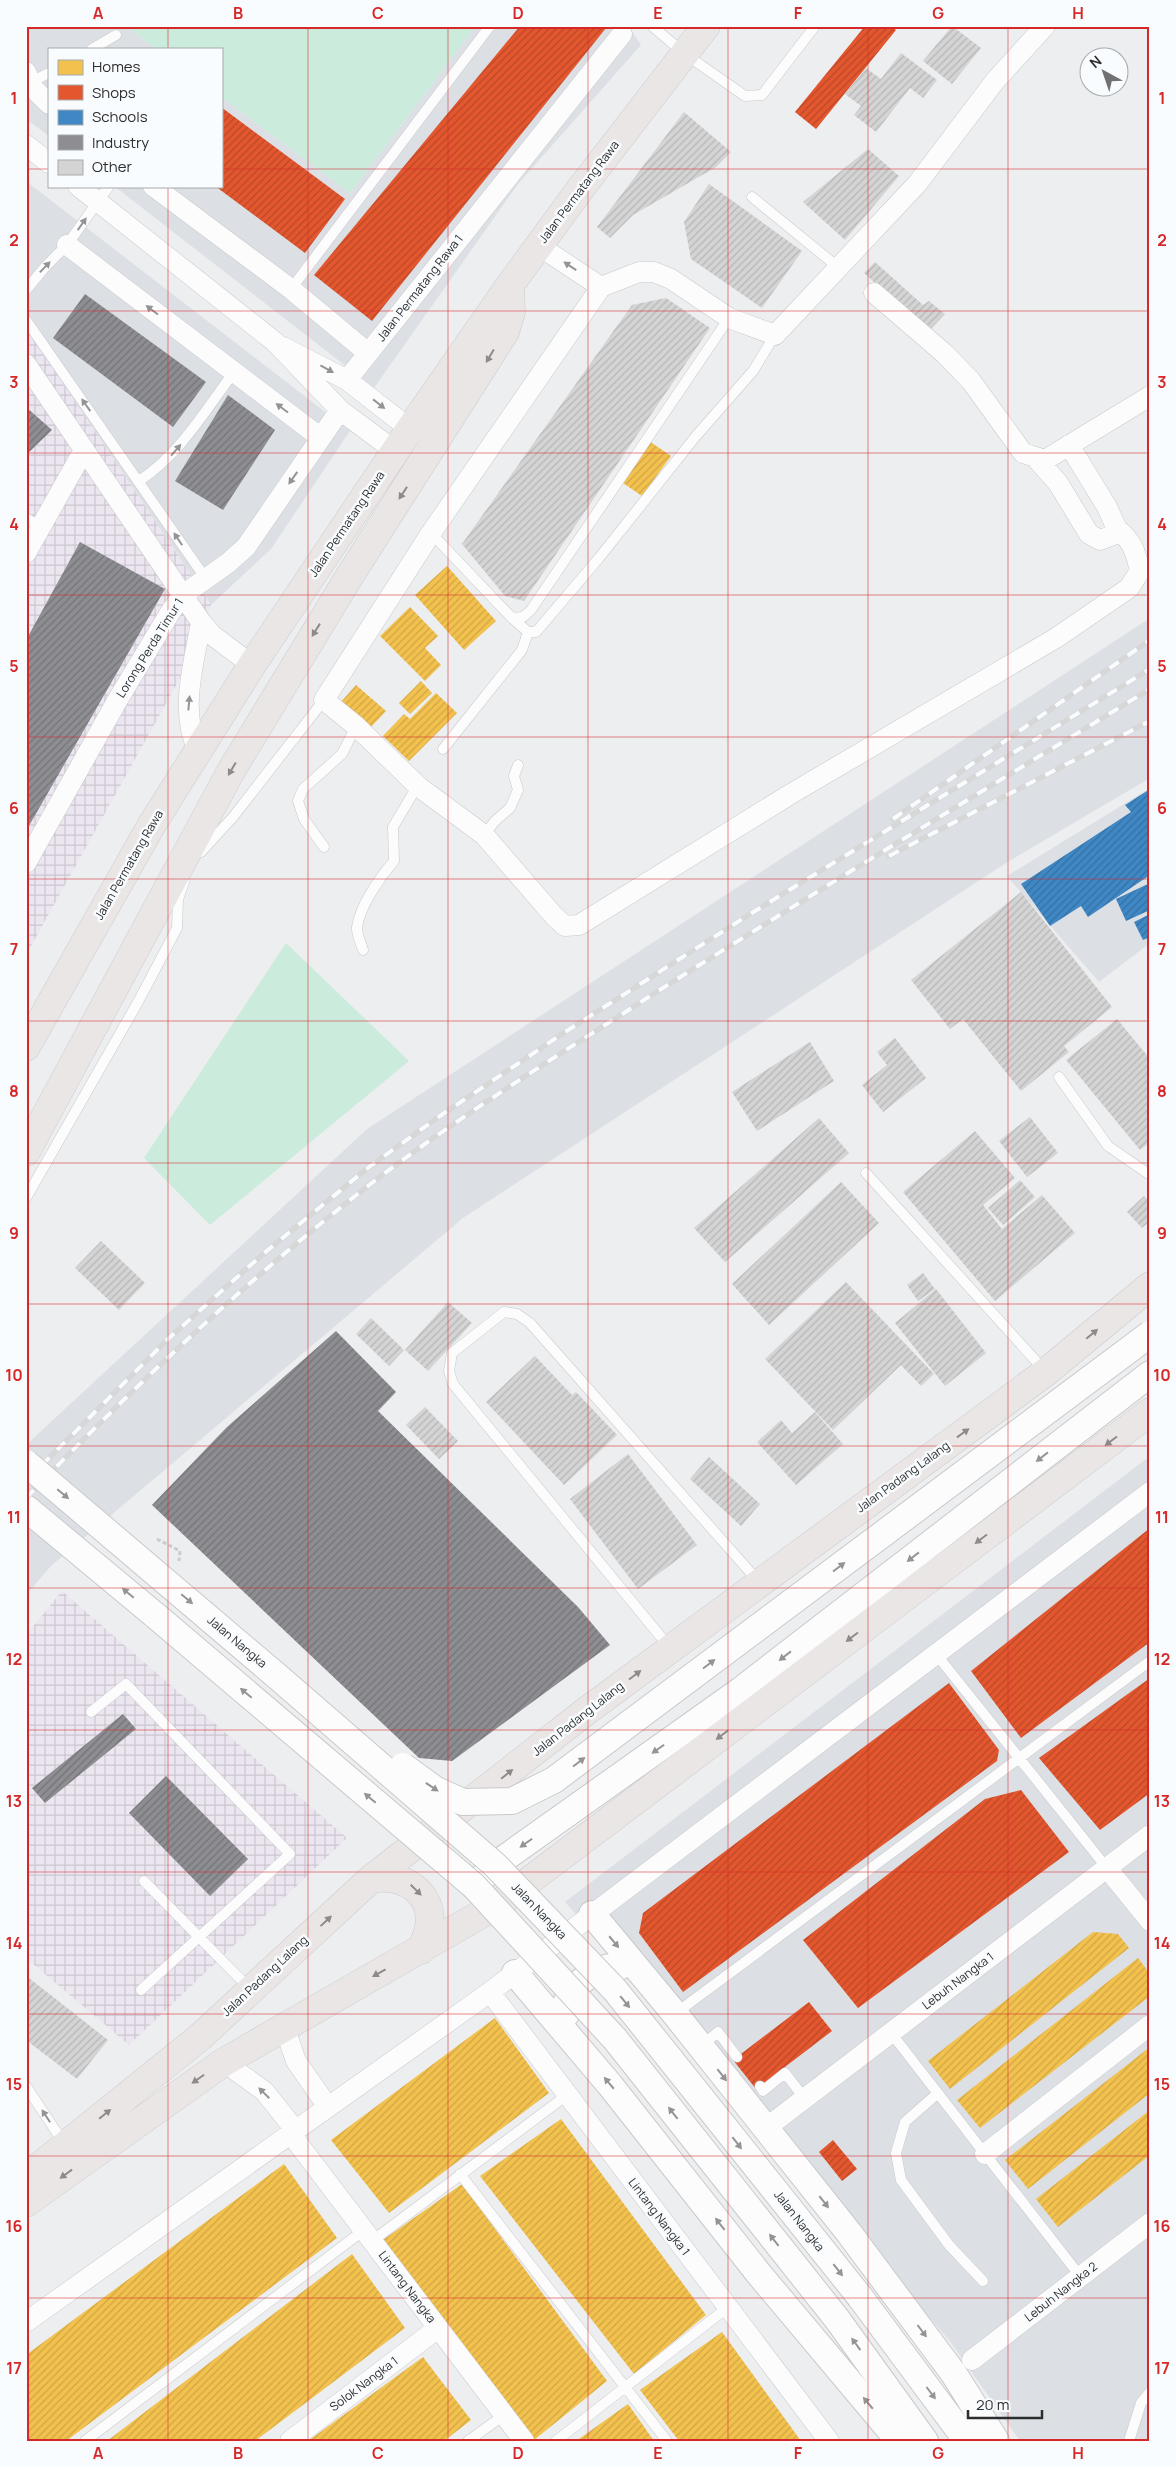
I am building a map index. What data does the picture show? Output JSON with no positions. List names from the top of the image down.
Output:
{
  "streets": {
    "main road": ["Jalan Permatang Rawa", "Jalan Padang Lalang"],
    "street": [
      "Jalan Permatang Rawa 1",
      "Lorong Perda Timur 1",
      "Jalan Nangka",
      "Lebuh Nangka 1",
      "Lintang Nangka 1",
      "Lintang Nangka",
      "Lebuh Nangka 2",
      "Solok Nangka 1"
    ]
  },
  "crossings": [
    ["Lintang Nangka", "Solok Nangka 1"]
  ],
  "legend": [
    "Homes",
    "Shops",
    "Schools",
    "Industry",
    "Other"
  ],
  "scale_bar": "20 m",
  "north": "top left",
  "grid": {
    "columns": [
      "A",
      "B",
      "C",
      "D",
      "E",
      "F",
      "G",
      "H"
    ],
    "rows": [
      "1",
      "2",
      "3",
      "4",
      "5",
      "6",
      "7",
      "8",
      "9",
      "10",
      "11",
      "12",
      "13",
      "14",
      "15",
      "16",
      "17"
    ]
  }
}
